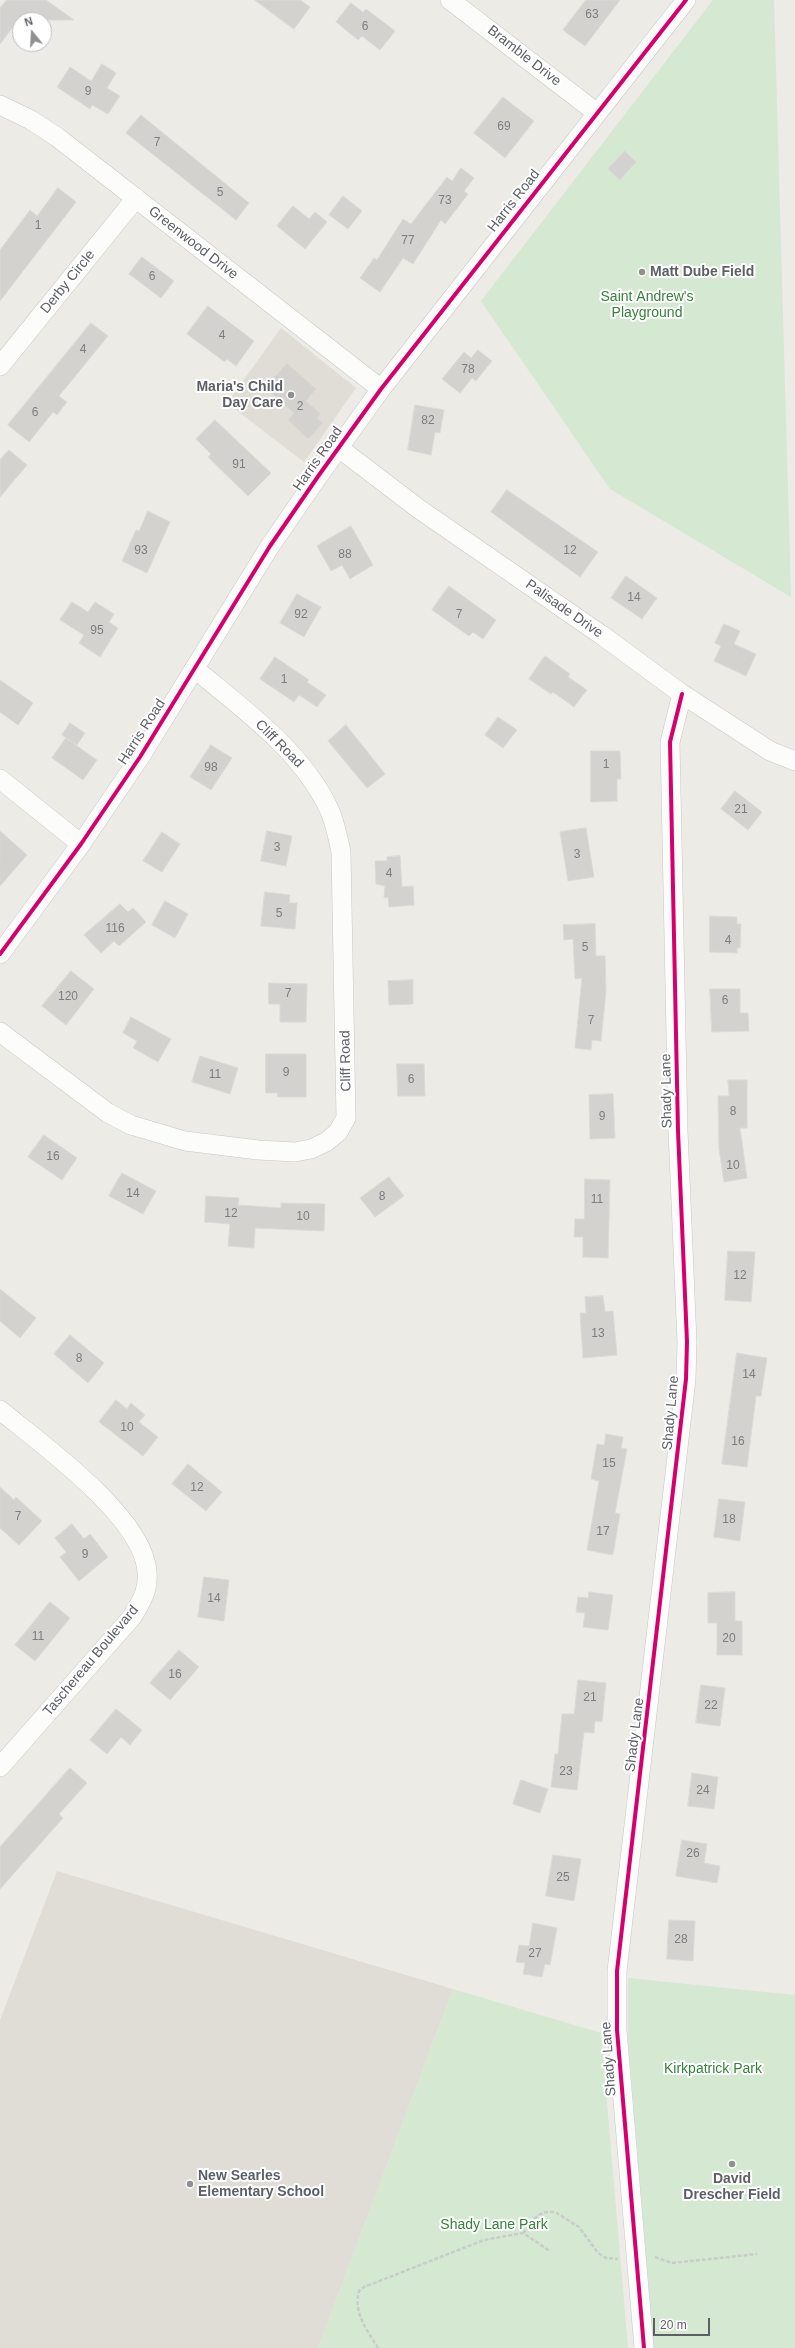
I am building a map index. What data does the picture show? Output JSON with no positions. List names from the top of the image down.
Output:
{
  "streets": {
    "street": [
      "Bramble Drive",
      "Harris Road",
      "Greenwood Drive",
      "Derby Circle",
      "Palisade Drive",
      "Cliff Road",
      "Shady Lane",
      "Taschereau Boulevard"
    ]
  },
  "crossings": [
    ["Bramble Drive", "Harris Road"],
    ["Harris Road", "Greenwood Drive"],
    ["Harris Road", "Palisade Drive"],
    ["Harris Road", "Cliff Road"],
    ["Greenwood Drive", "Derby Circle"],
    ["Palisade Drive", "Shady Lane"]
  ],
  "parks": ["Saint Andrew's Playground", "Kirkpatrick Park", "Shady Lane Park"],
  "places": [
    "Matt Dube Field",
    "Maria's Child Day Care",
    "David Drescher Field",
    "New Searles Elementary School"
  ],
  "house_numbers": [
    "63",
    "6",
    "9",
    "69",
    "7",
    "5",
    "73",
    "1",
    "77",
    "6",
    "4",
    "4",
    "78",
    "2",
    "6",
    "82",
    "91",
    "93",
    "12",
    "88",
    "14",
    "92",
    "7",
    "95",
    "1",
    "1",
    "98",
    "21",
    "3",
    "3",
    "4",
    "5",
    "116",
    "4",
    "5",
    "7",
    "120",
    "6",
    "7",
    "9",
    "11",
    "6",
    "8",
    "9",
    "16",
    "10",
    "14",
    "8",
    "11",
    "12",
    "10",
    "12",
    "13",
    "8",
    "14",
    "10",
    "16",
    "15",
    "12",
    "7",
    "18",
    "17",
    "9",
    "14",
    "11",
    "20",
    "16",
    "21",
    "22",
    "23",
    "24",
    "26",
    "25",
    "28",
    "27"
  ],
  "scale_bar": "20 m",
  "north": "top"
}
